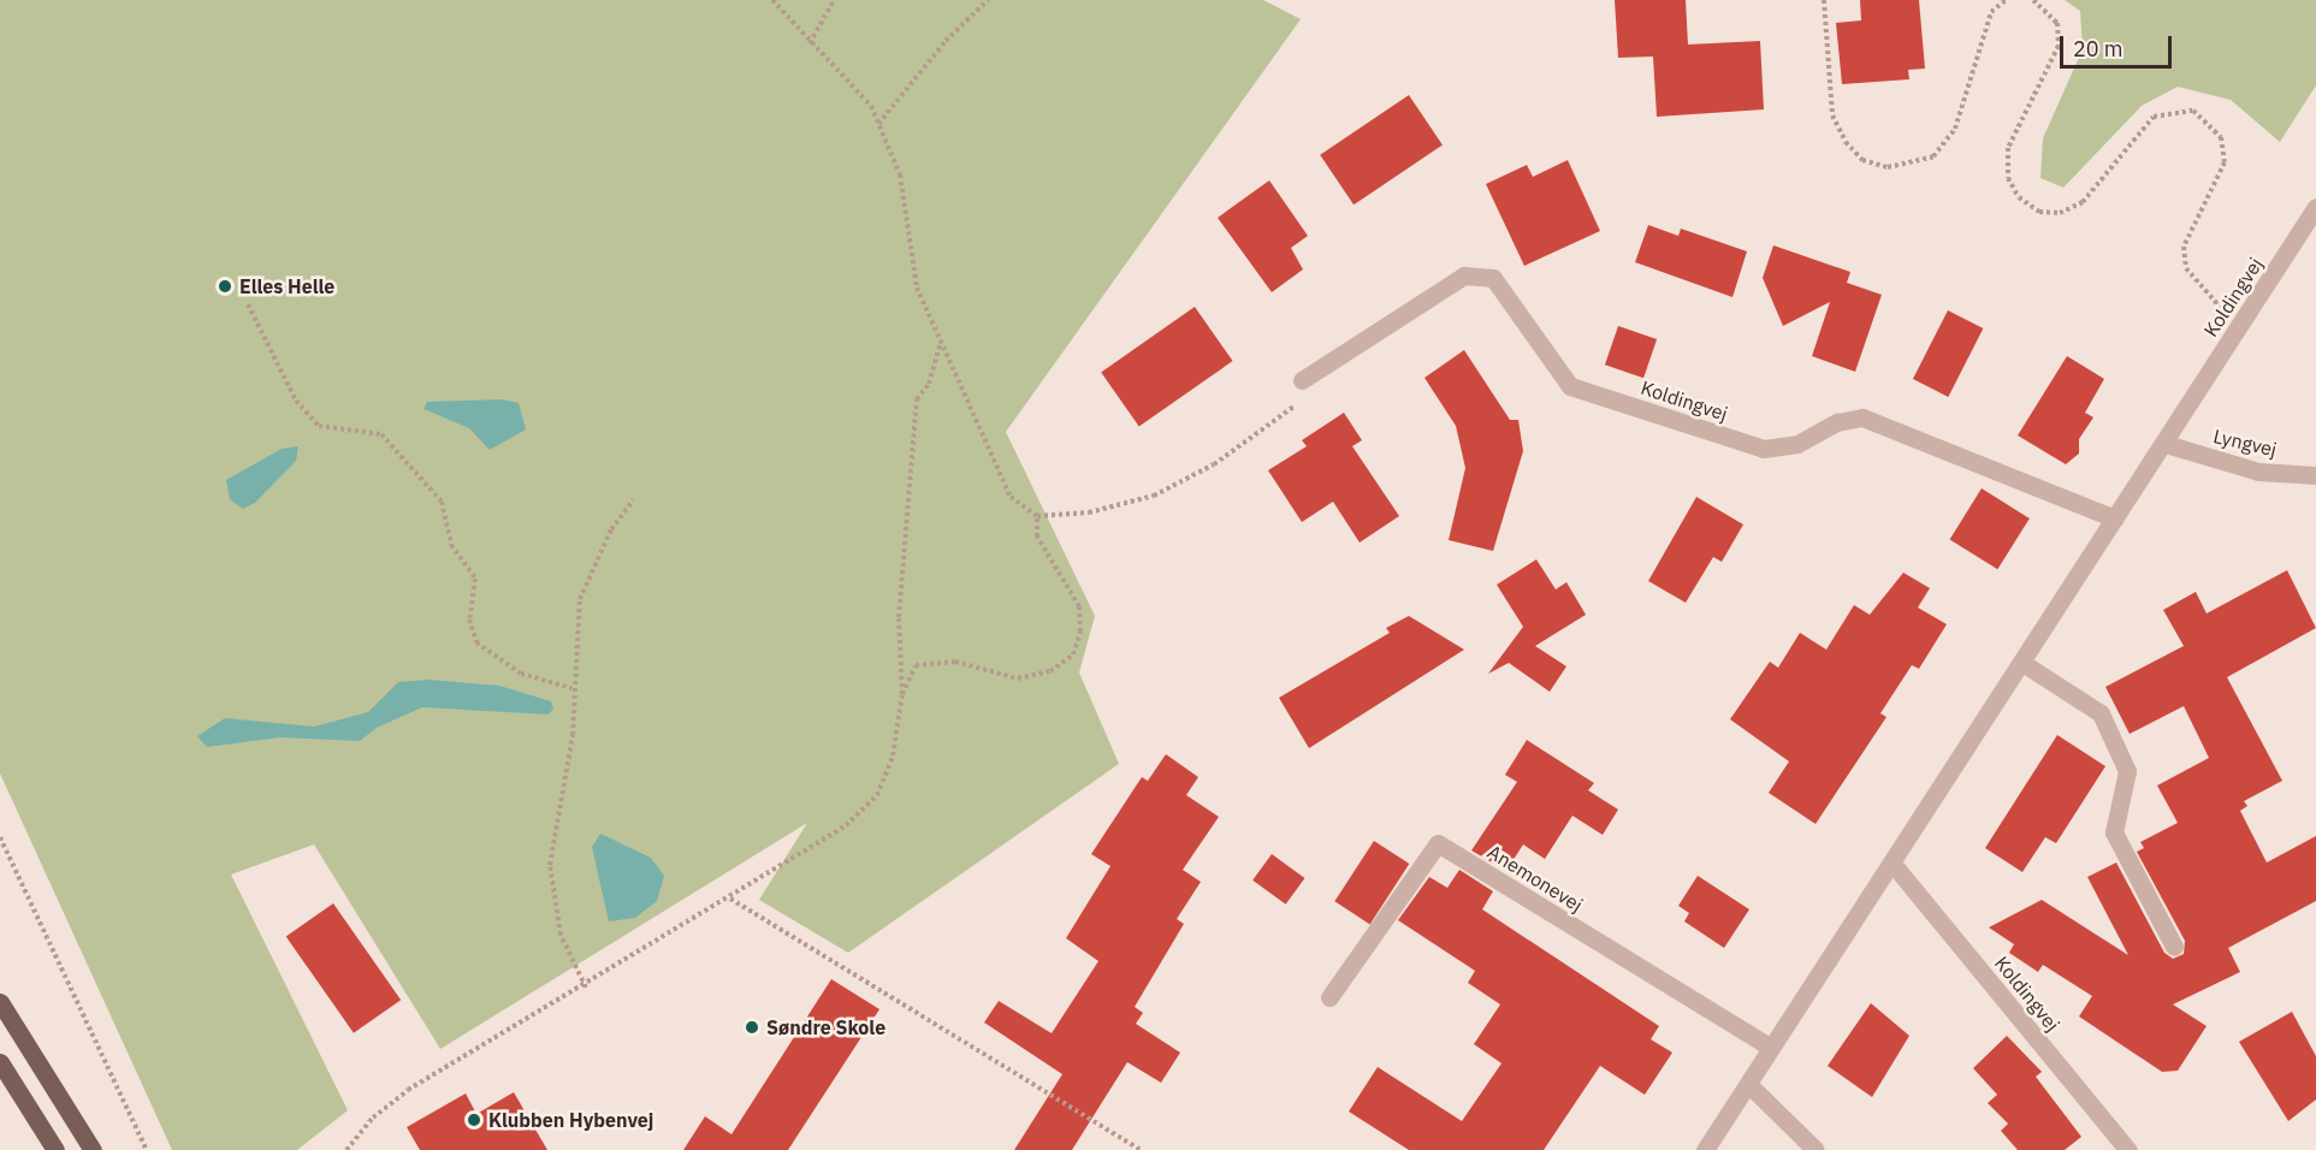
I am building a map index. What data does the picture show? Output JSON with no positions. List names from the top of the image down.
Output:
{
  "streets": {
    "street": ["Koldingvej", "Lyngvej", "Anemonevej"]
  },
  "crossings": [
    ["Koldingvej", "Lyngvej"],
    ["Koldingvej", "Anemonevej"]
  ],
  "places": ["Elles Helle", "Søndre Skole", "Klubben Hybenvej"],
  "scale_bar": "20 m"
}
